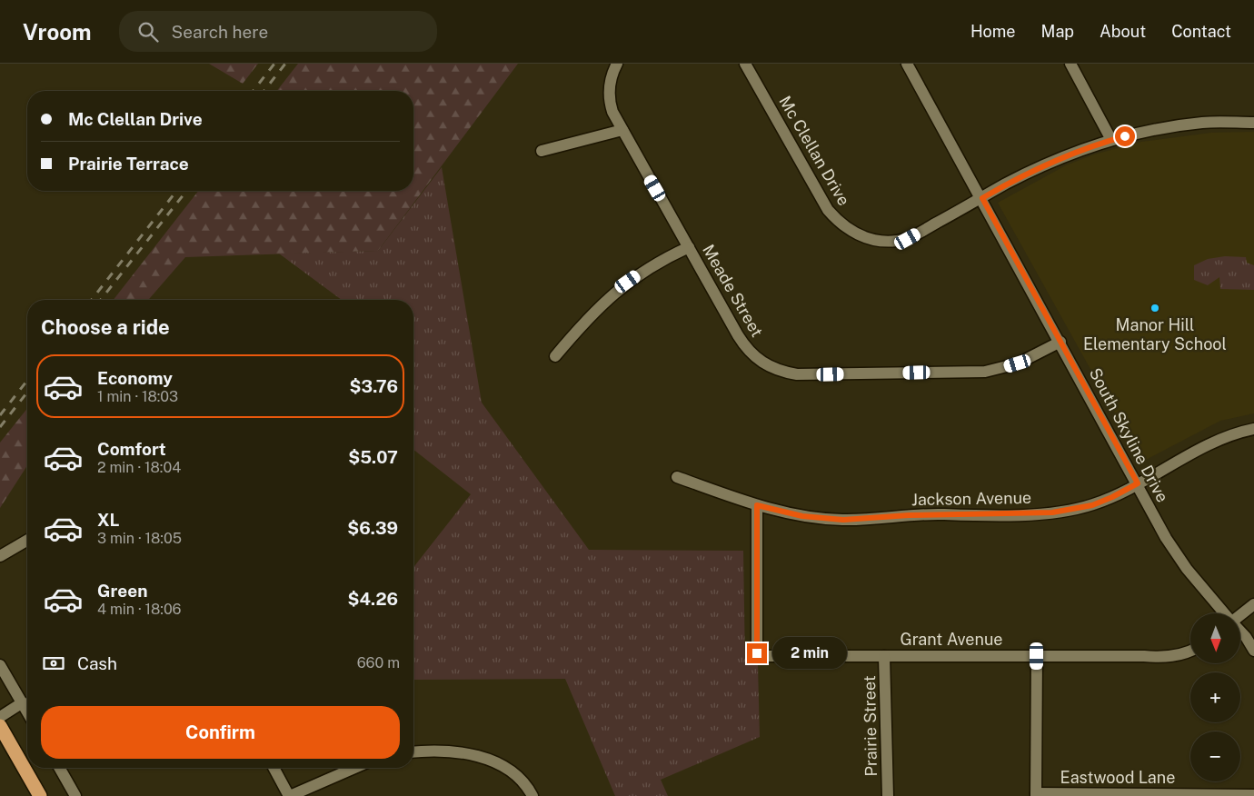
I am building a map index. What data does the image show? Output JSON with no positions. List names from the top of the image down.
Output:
{
  "streets": {
    "street": [
      "Mc Clellan Drive",
      "Meade Street",
      "South Skyline Drive",
      "Jackson Avenue",
      "Grant Avenue",
      "Prairie Street",
      "Eastwood Lane"
    ]
  },
  "crossings": [
    ["Mc Clellan Drive", "South Skyline Drive"],
    ["Meade Street", "South Skyline Drive"],
    ["South Skyline Drive", "Jackson Avenue"],
    ["Jackson Avenue", "Grant Avenue"],
    ["Grant Avenue", "Prairie Street"]
  ],
  "places": ["Manor Hill Elementary School"],
  "north": "bottom",
  "page": {
    "header": "Vroom",
    "search": "Search here",
    "nav": [
      "Home",
      "Map",
      "About",
      "Contact"
    ],
    "banner": ["Mc Clellan Drive", "Prairie Terrace"],
    "heading": "Choose a ride",
    "list": [
      {
        "name": "Economy",
        "note": "1 min · 18:03",
        "value": "$3.76"
      },
      {
        "name": "Comfort",
        "note": "2 min · 18:04",
        "value": "$5.07"
      },
      {
        "name": "XL",
        "note": "3 min · 18:05",
        "value": "$6.39"
      },
      {
        "name": "Green",
        "note": "4 min · 18:06",
        "value": "$4.26"
      }
    ],
    "map_buttons": ["+", "−"],
    "bubble": "2 min",
    "pay": ["Cash", "660 m"],
    "buttons": "Confirm"
  }
}
